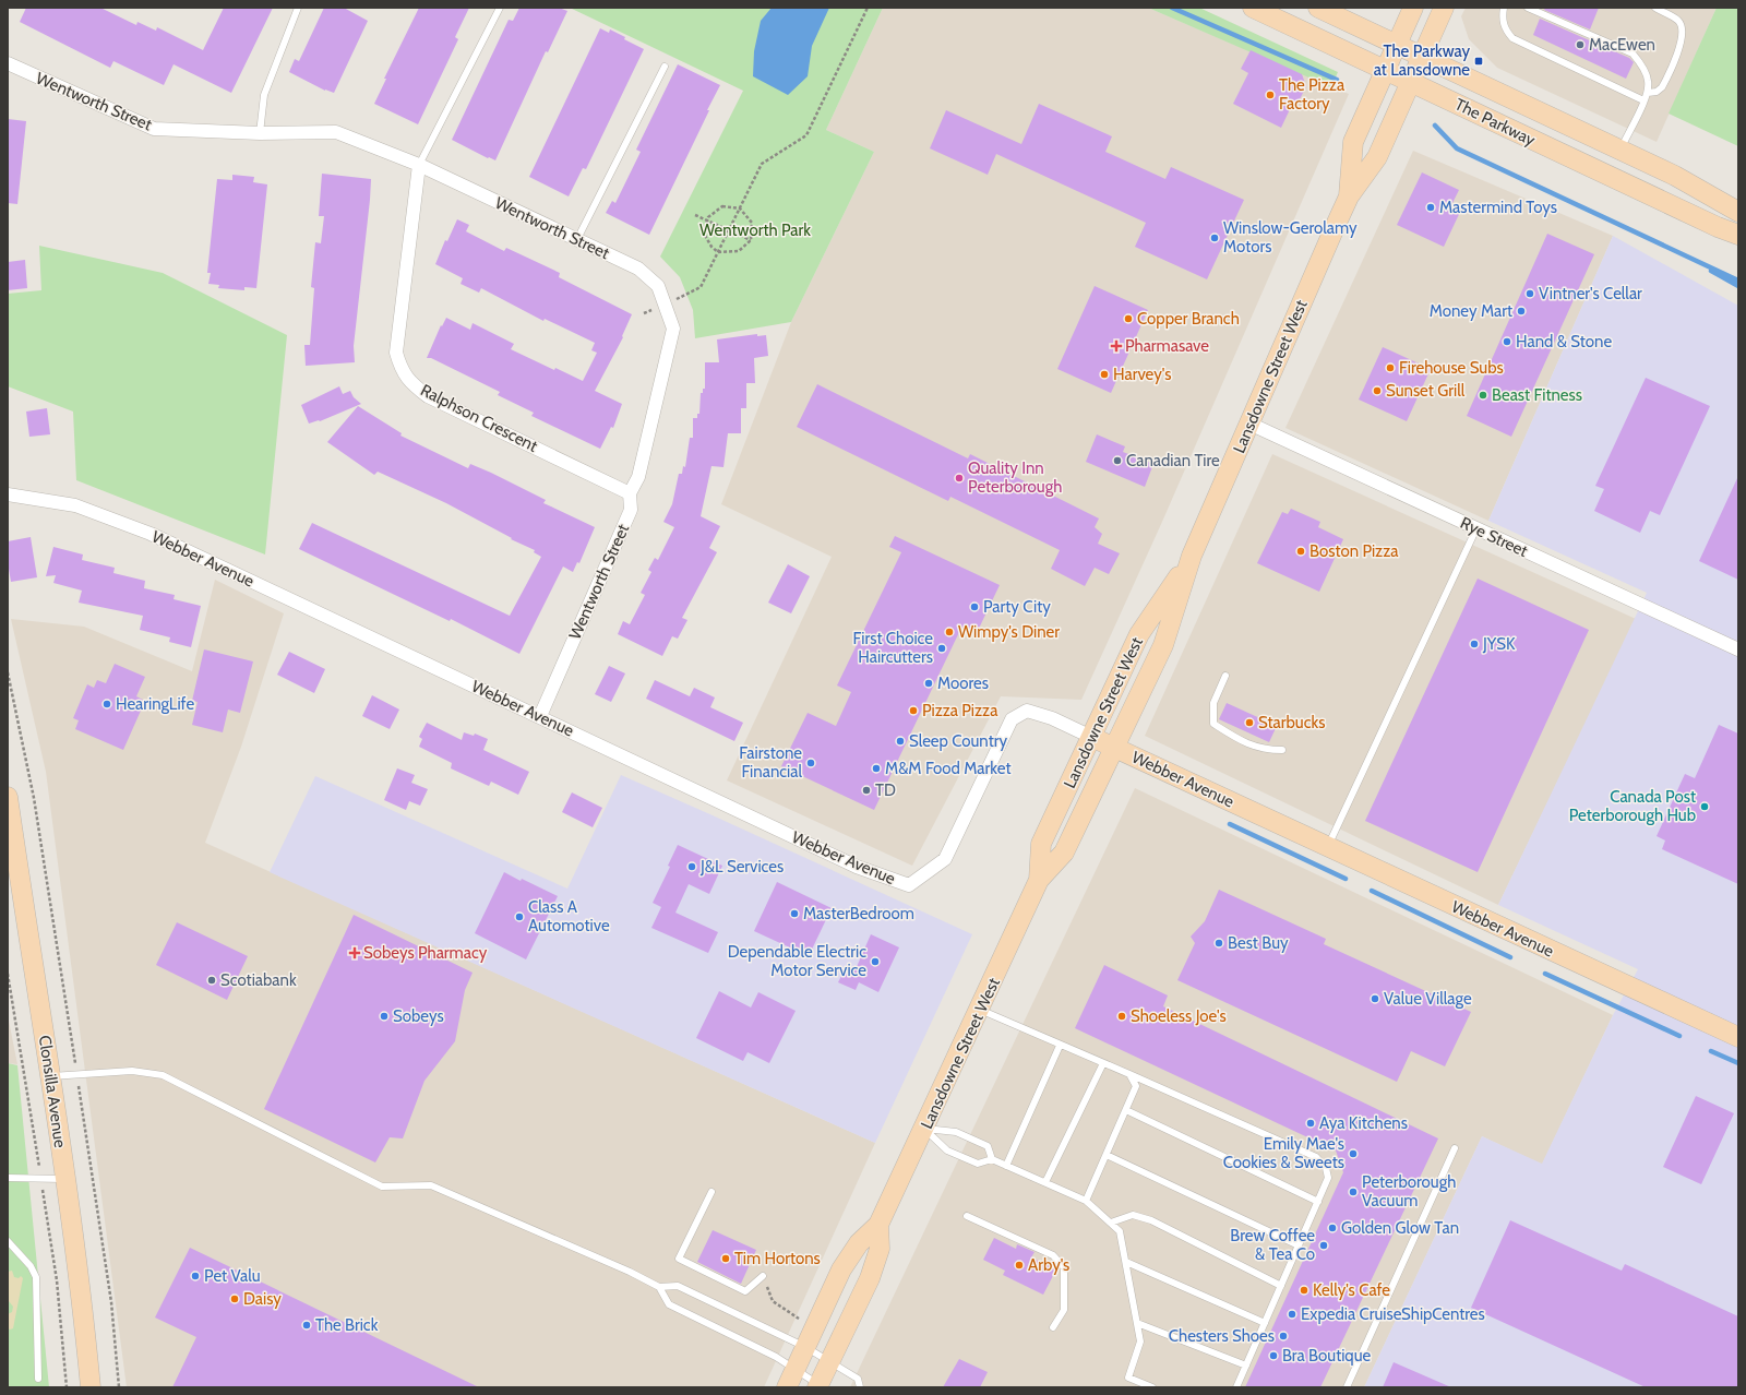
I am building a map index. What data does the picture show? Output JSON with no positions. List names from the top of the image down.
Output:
{
  "streets": {
    "main road": [
      "The Parkway",
      "Lansdowne Street West",
      "Webber Avenue",
      "Clonsilla Avenue"
    ],
    "street": ["Wentworth Street", "Ralphson Crescent", "Rye Street"]
  },
  "crossings": [
    ["Wentworth Street", "Ralphson Crescent"],
    ["Wentworth Street", "Webber Avenue"],
    ["The Parkway", "Lansdowne Street West"],
    ["Lansdowne Street West", "Rye Street"],
    ["Lansdowne Street West", "Webber Avenue"]
  ],
  "parks": ["Wentworth Park"],
  "places": {
    "other": [
      "MacEwen",
      "The Pizza Factory",
      "Mastermind Toys",
      "Winslow-Gerolamy Motors",
      "Vintner's Cellar",
      "Money Mart",
      "Copper Branch",
      "Hand & Stone",
      "Firehouse Subs",
      "Harvey's",
      "Sunset Grill",
      "Beast Fitness",
      "Canadian Tire",
      "Quality Inn Peterborough",
      "Boston Pizza",
      "Party City",
      "Wimpy's Diner",
      "JYSK",
      "First Choice Haircutters",
      "Moores",
      "HearingLife",
      "Pizza Pizza",
      "Starbucks",
      "Sleep Country",
      "Fairstone Financial",
      "M&M Food Market",
      "TD",
      "Canada Post Peterborough Hub",
      "J&L Services",
      "MasterBedroom",
      "Class A Automotive",
      "Best Buy",
      "Dependable Electric Motor Service",
      "Scotiabank",
      "Value Village",
      "Sobeys",
      "Shoeless Joe's",
      "Aya Kitchens",
      "Emily Mae's Cookies & Sweets",
      "Peterborough Vacuum",
      "Golden Glow Tan",
      "Brew Coffee & Tea Co",
      "Tim Hortons",
      "Arby's",
      "Pet Valu",
      "Kelly's Cafe",
      "Daisy",
      "Expedia CruiseShipCentres",
      "The Brick",
      "Chesters Shoes",
      "Bra Boutique"
    ],
    "transit": ["The Parkway at Lansdowne"],
    "health": ["Pharmasave", "Sobeys Pharmacy"]
  }
}
